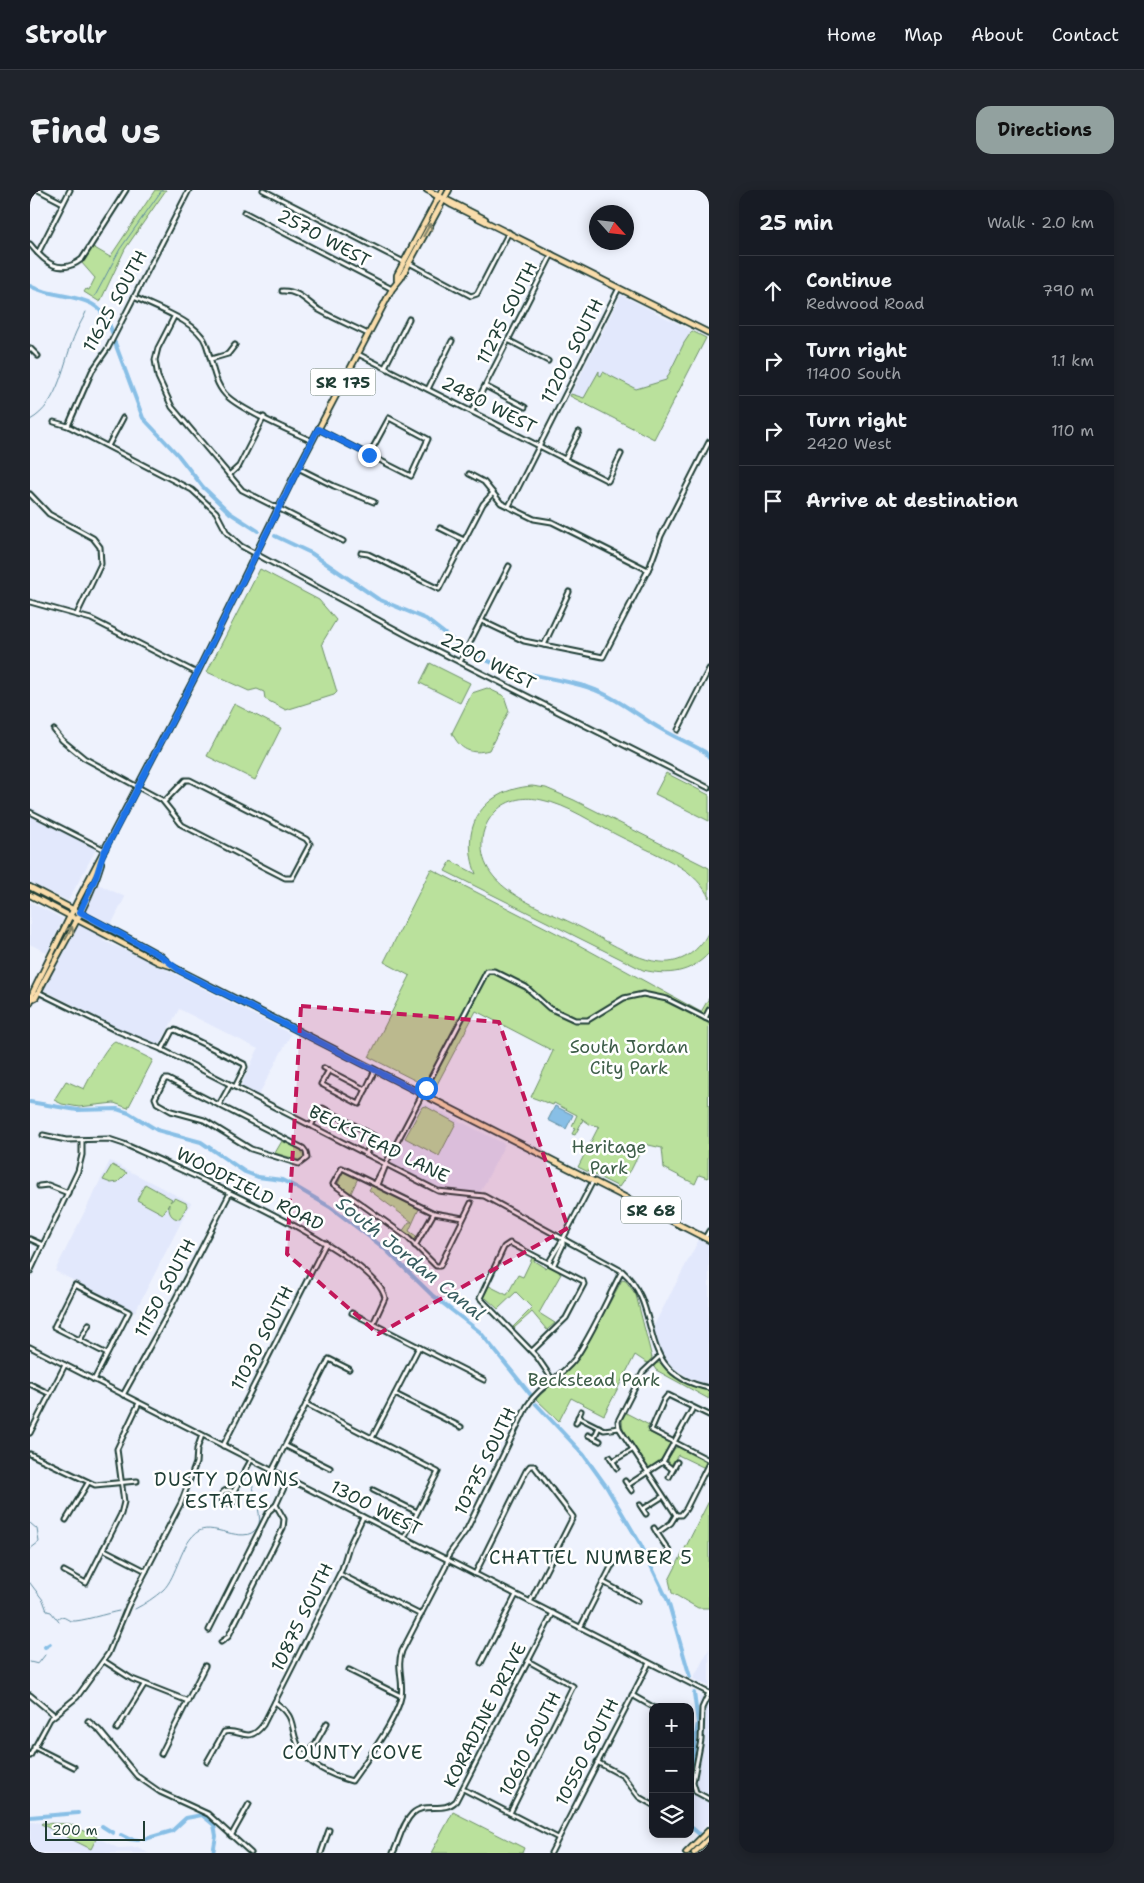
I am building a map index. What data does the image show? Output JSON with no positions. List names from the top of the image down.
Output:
{
  "streets": {
    "main road": ["SR 175", "SR 68"],
    "street": [
      "2570 WEST",
      "11625 SOUTH",
      "11275 SOUTH",
      "11200 SOUTH",
      "2480 WEST",
      "2200 WEST",
      "BECKSTEAD LANE",
      "WOODFIELD ROAD",
      "11150 SOUTH",
      "11030 SOUTH",
      "10775 SOUTH",
      "1300 WEST",
      "10875 SOUTH",
      "KORADINE DRIVE",
      "10610 SOUTH",
      "10550 SOUTH"
    ]
  },
  "crossings": [
    ["2570 WEST", "SR 175"],
    ["11625 SOUTH", "2200 WEST"],
    ["11275 SOUTH", "2480 WEST"],
    ["11200 SOUTH", "2480 WEST"],
    ["SR 175", "2480 WEST"],
    ["SR 175", "2200 WEST"],
    ["SR 175", "BECKSTEAD LANE"],
    ["SR 175", "SR 68"],
    ["BECKSTEAD LANE", "10775 SOUTH"],
    ["WOODFIELD ROAD", "11150 SOUTH"],
    ["WOODFIELD ROAD", "11030 SOUTH"],
    ["11150 SOUTH", "1300 WEST"],
    ["11030 SOUTH", "1300 WEST"],
    ["10775 SOUTH", "1300 WEST"],
    ["1300 WEST", "10875 SOUTH"],
    ["1300 WEST", "KORADINE DRIVE"],
    ["1300 WEST", "10550 SOUTH"],
    ["KORADINE DRIVE", "10610 SOUTH"]
  ],
  "districts": ["DUSTY DOWNS ESTATES", "CHATTEL NUMBER 5", "COUNTY COVE"],
  "water": ["South Jordan Canal"],
  "parks": ["South Jordan City Park", "Heritage Park", "Beckstead Park"],
  "scale_bar": "200 m",
  "north": "bottom right",
  "page": {
    "header": "Strollr",
    "nav": [
      "Home",
      "Map",
      "About",
      "Contact"
    ],
    "buttons": "Directions",
    "title": "Find us",
    "heading": ["25 min", "Walk · 2.0 km"],
    "list": [
      ["Continue", "Redwood Road", "790 m"],
      ["Turn right", "11400 South", "1.1 km"],
      ["Turn right", "2420 West", "110 m"],
      "Arrive at destination"
    ],
    "map_buttons": ["+", "−"],
    "scale": "200 m"
  }
}
